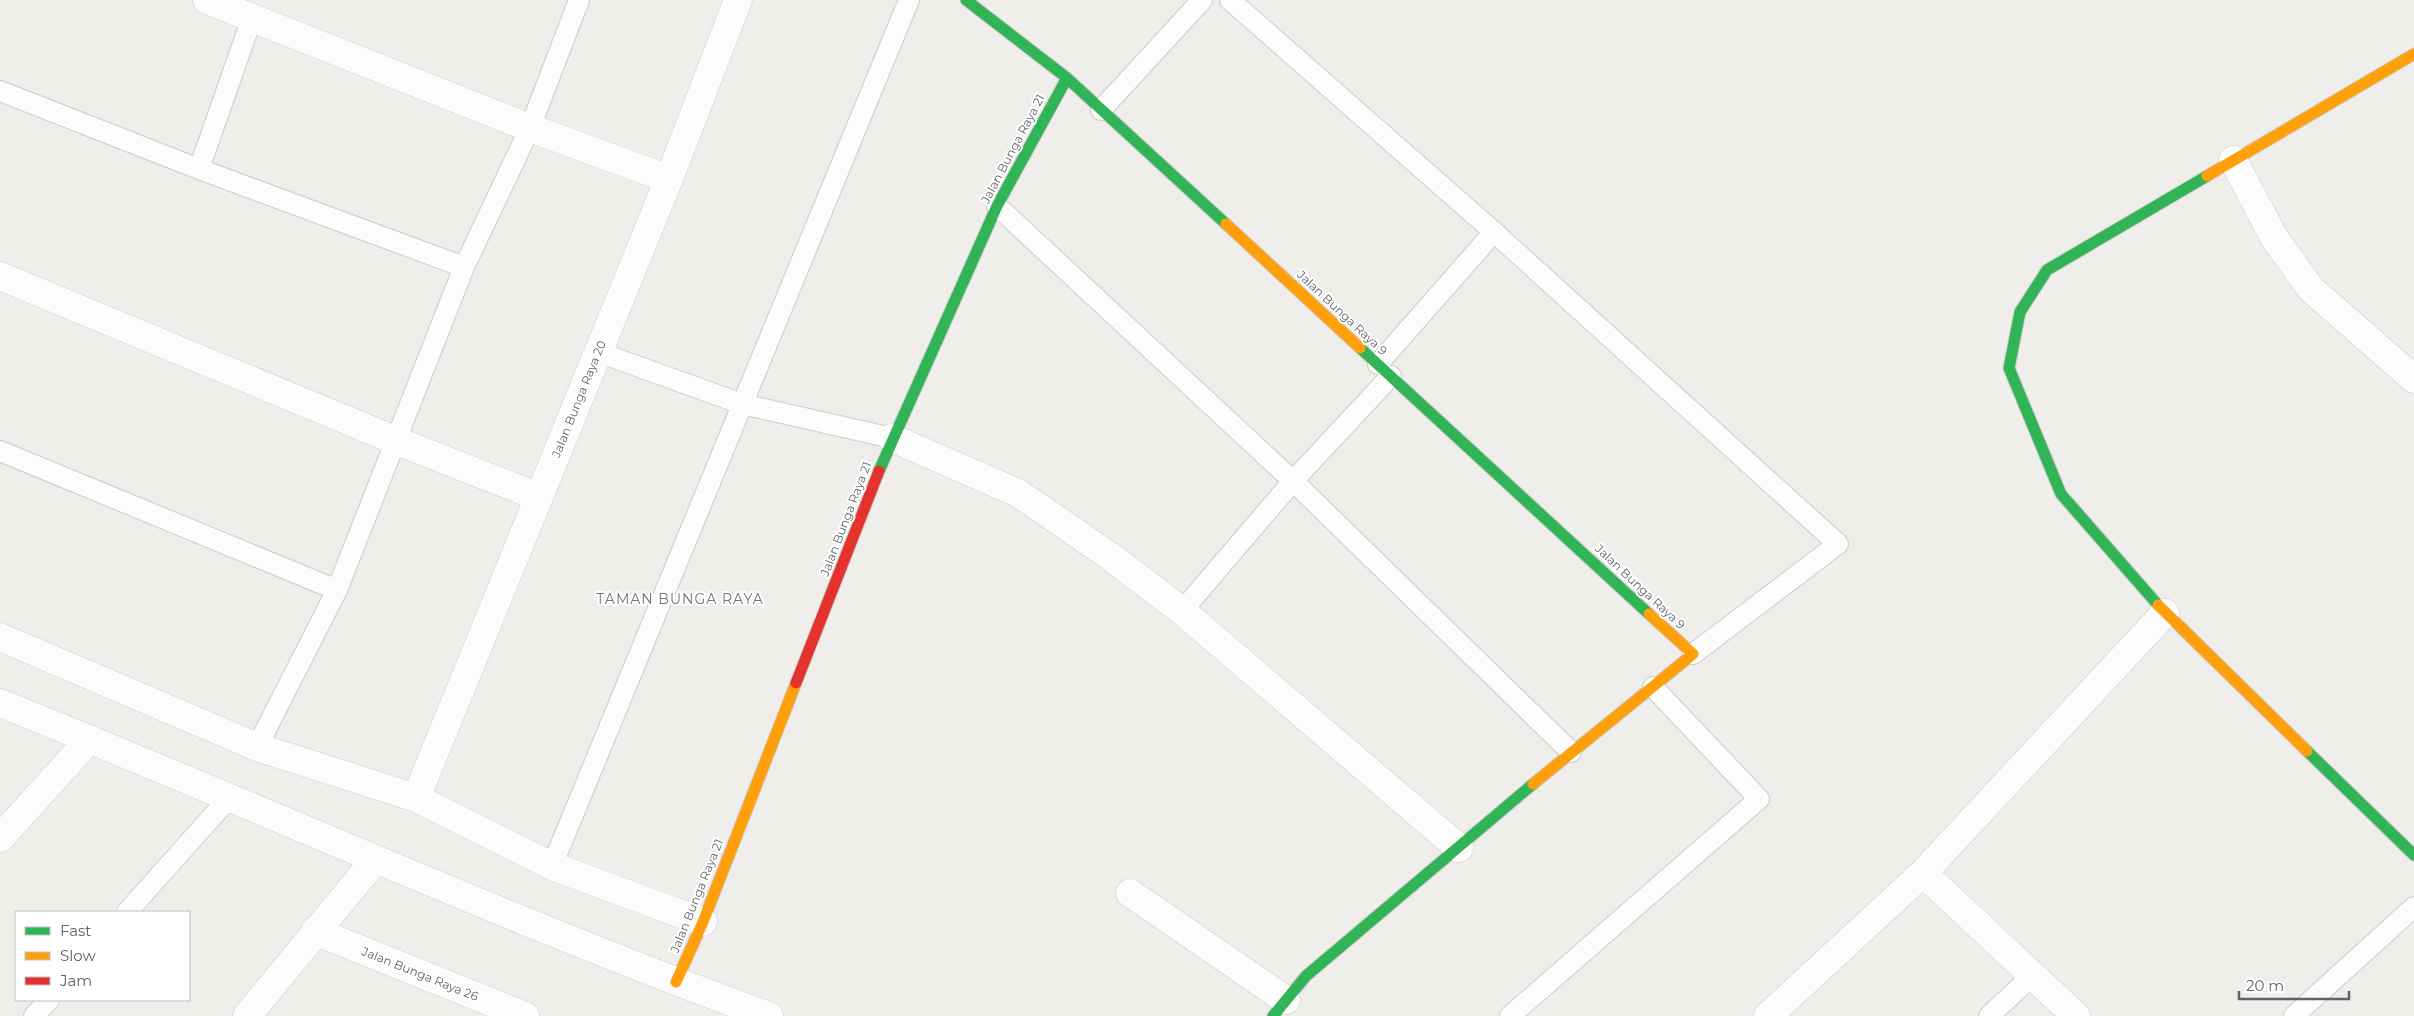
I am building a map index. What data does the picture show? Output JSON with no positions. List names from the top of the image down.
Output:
{
  "streets": {
    "street": [
      "Jalan Bunga Raya 21",
      "Jalan Bunga Raya 9",
      "Jalan Bunga Raya 20",
      "Jalan Bunga Raya 26"
    ]
  },
  "crossings": [
    ["Jalan Bunga Raya 21", "Jalan Bunga Raya 9"]
  ],
  "districts": ["TAMAN BUNGA RAYA"],
  "legend": ["Fast", "Slow", "Jam"],
  "scale_bar": "20 m"
}
